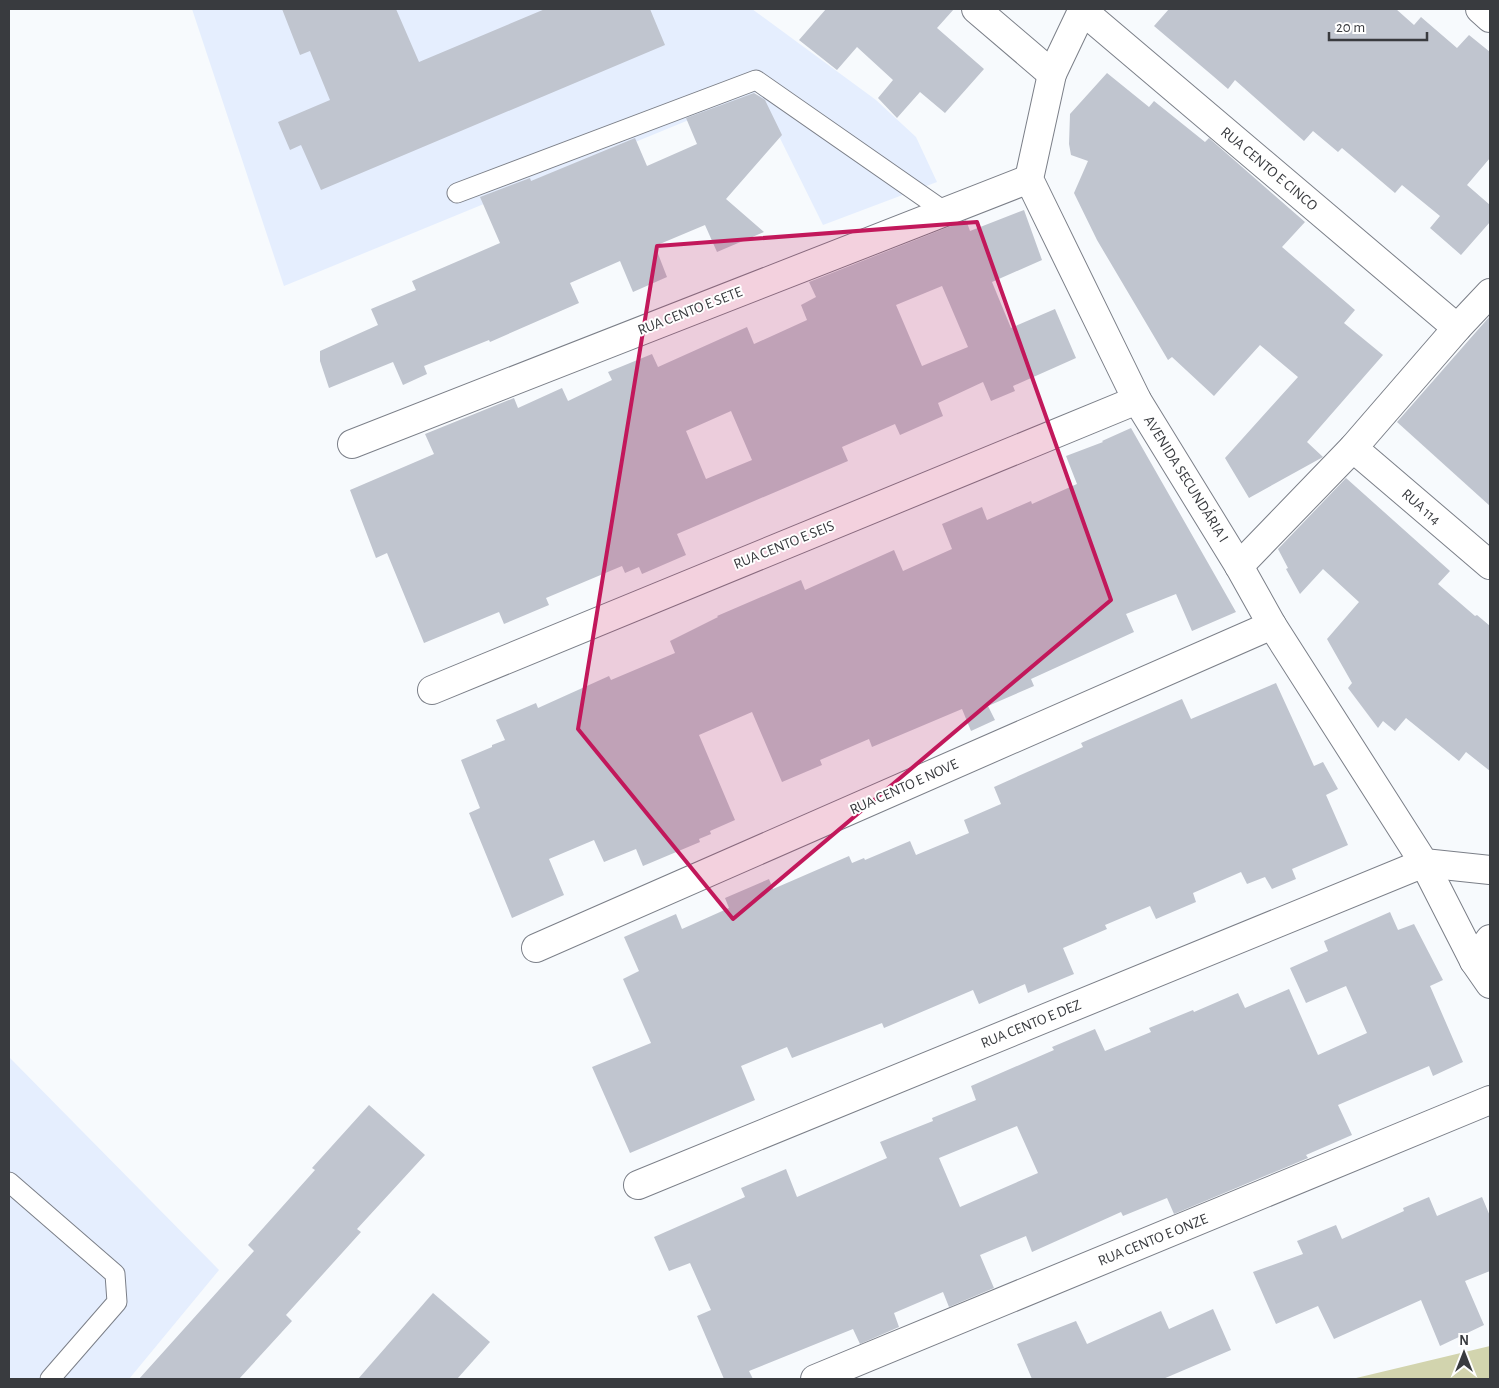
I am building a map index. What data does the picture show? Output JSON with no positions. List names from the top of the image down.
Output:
{
  "streets": {
    "street": [
      "RUA CENTO E CINCO",
      "RUA CENTO E SETE",
      "AVENIDA SECUNDÁRIA I",
      "RUA 114",
      "RUA CENTO E SEIS",
      "RUA CENTO E NOVE",
      "RUA CENTO E DEZ",
      "RUA CENTO E ONZE"
    ]
  },
  "crossings": [
    ["RUA CENTO E SETE", "AVENIDA SECUNDÁRIA I"],
    ["AVENIDA SECUNDÁRIA I", "RUA CENTO E SEIS"],
    ["AVENIDA SECUNDÁRIA I", "RUA CENTO E NOVE"],
    ["AVENIDA SECUNDÁRIA I", "RUA CENTO E DEZ"]
  ],
  "scale_bar": "20 m",
  "north": "top"
}
